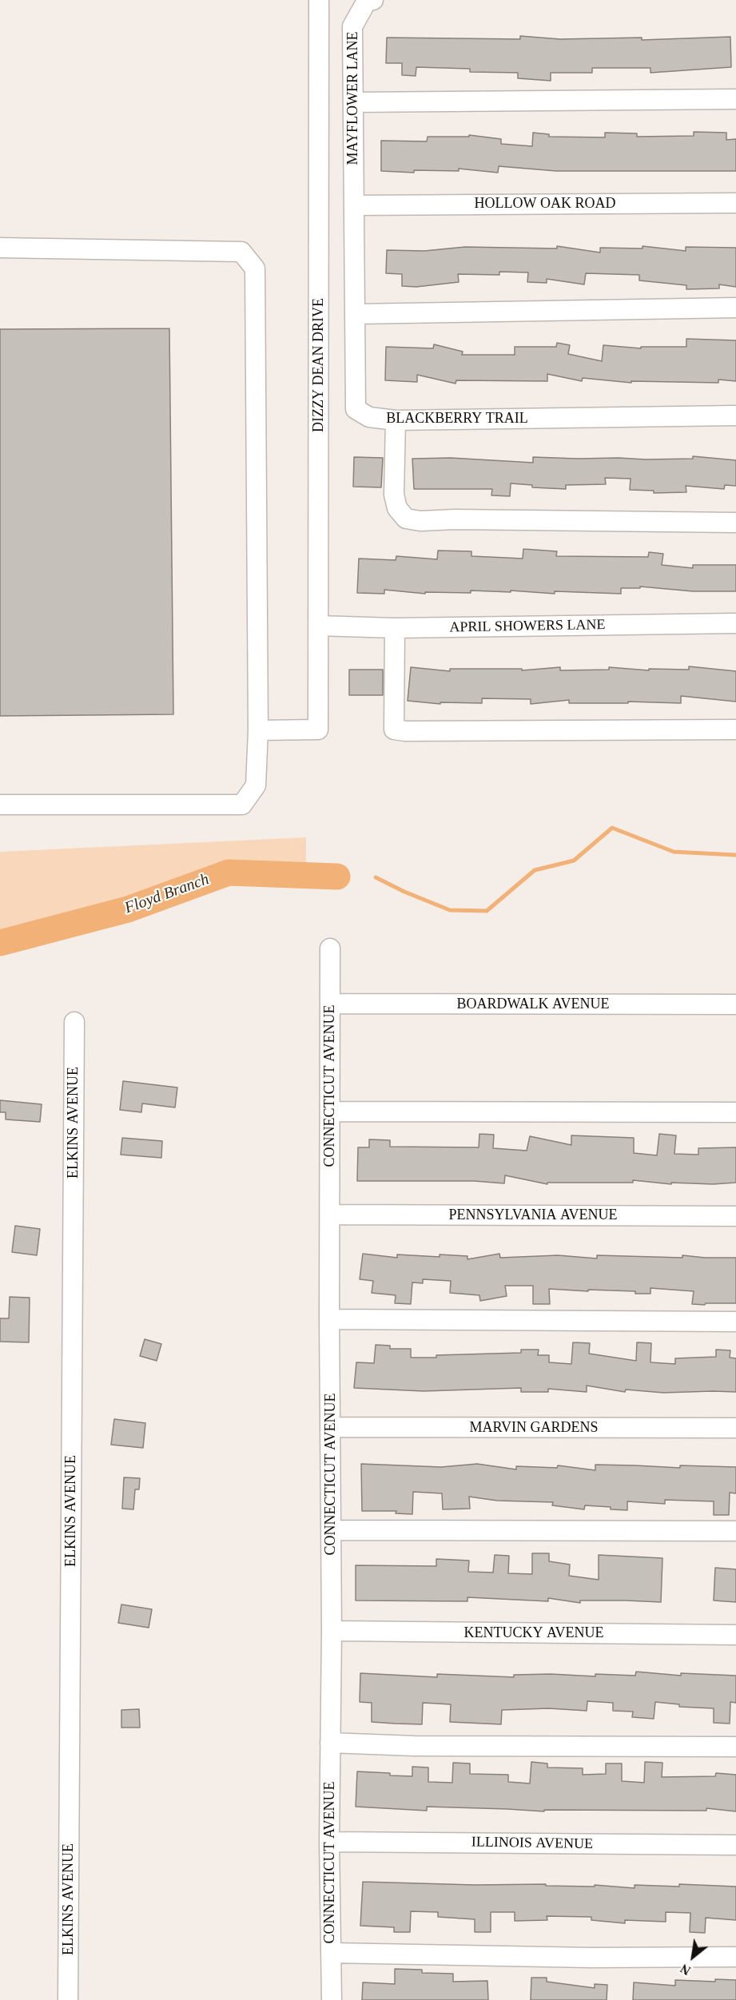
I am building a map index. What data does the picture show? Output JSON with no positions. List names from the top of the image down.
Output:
{
  "streets": {
    "street": [
      "MAYFLOWER LANE",
      "HOLLOW OAK ROAD",
      "DIZZY DEAN DRIVE",
      "BLACKBERRY TRAIL",
      "APRIL SHOWERS LANE",
      "BOARDWALK AVENUE",
      "CONNECTICUT AVENUE",
      "ELKINS AVENUE",
      "PENNSYLVANIA AVENUE",
      "MARVIN GARDENS",
      "KENTUCKY AVENUE",
      "ILLINOIS AVENUE"
    ]
  },
  "crossings": [
    ["MAYFLOWER LANE", "HOLLOW OAK ROAD"],
    ["MAYFLOWER LANE", "BLACKBERRY TRAIL"],
    ["HOLLOW OAK ROAD", "BLACKBERRY TRAIL"],
    ["DIZZY DEAN DRIVE", "APRIL SHOWERS LANE"],
    ["BOARDWALK AVENUE", "CONNECTICUT AVENUE"],
    ["CONNECTICUT AVENUE", "PENNSYLVANIA AVENUE"],
    ["CONNECTICUT AVENUE", "MARVIN GARDENS"],
    ["CONNECTICUT AVENUE", "KENTUCKY AVENUE"],
    ["CONNECTICUT AVENUE", "ILLINOIS AVENUE"]
  ],
  "water": ["Floyd Branch"],
  "north": "bottom left"
}
